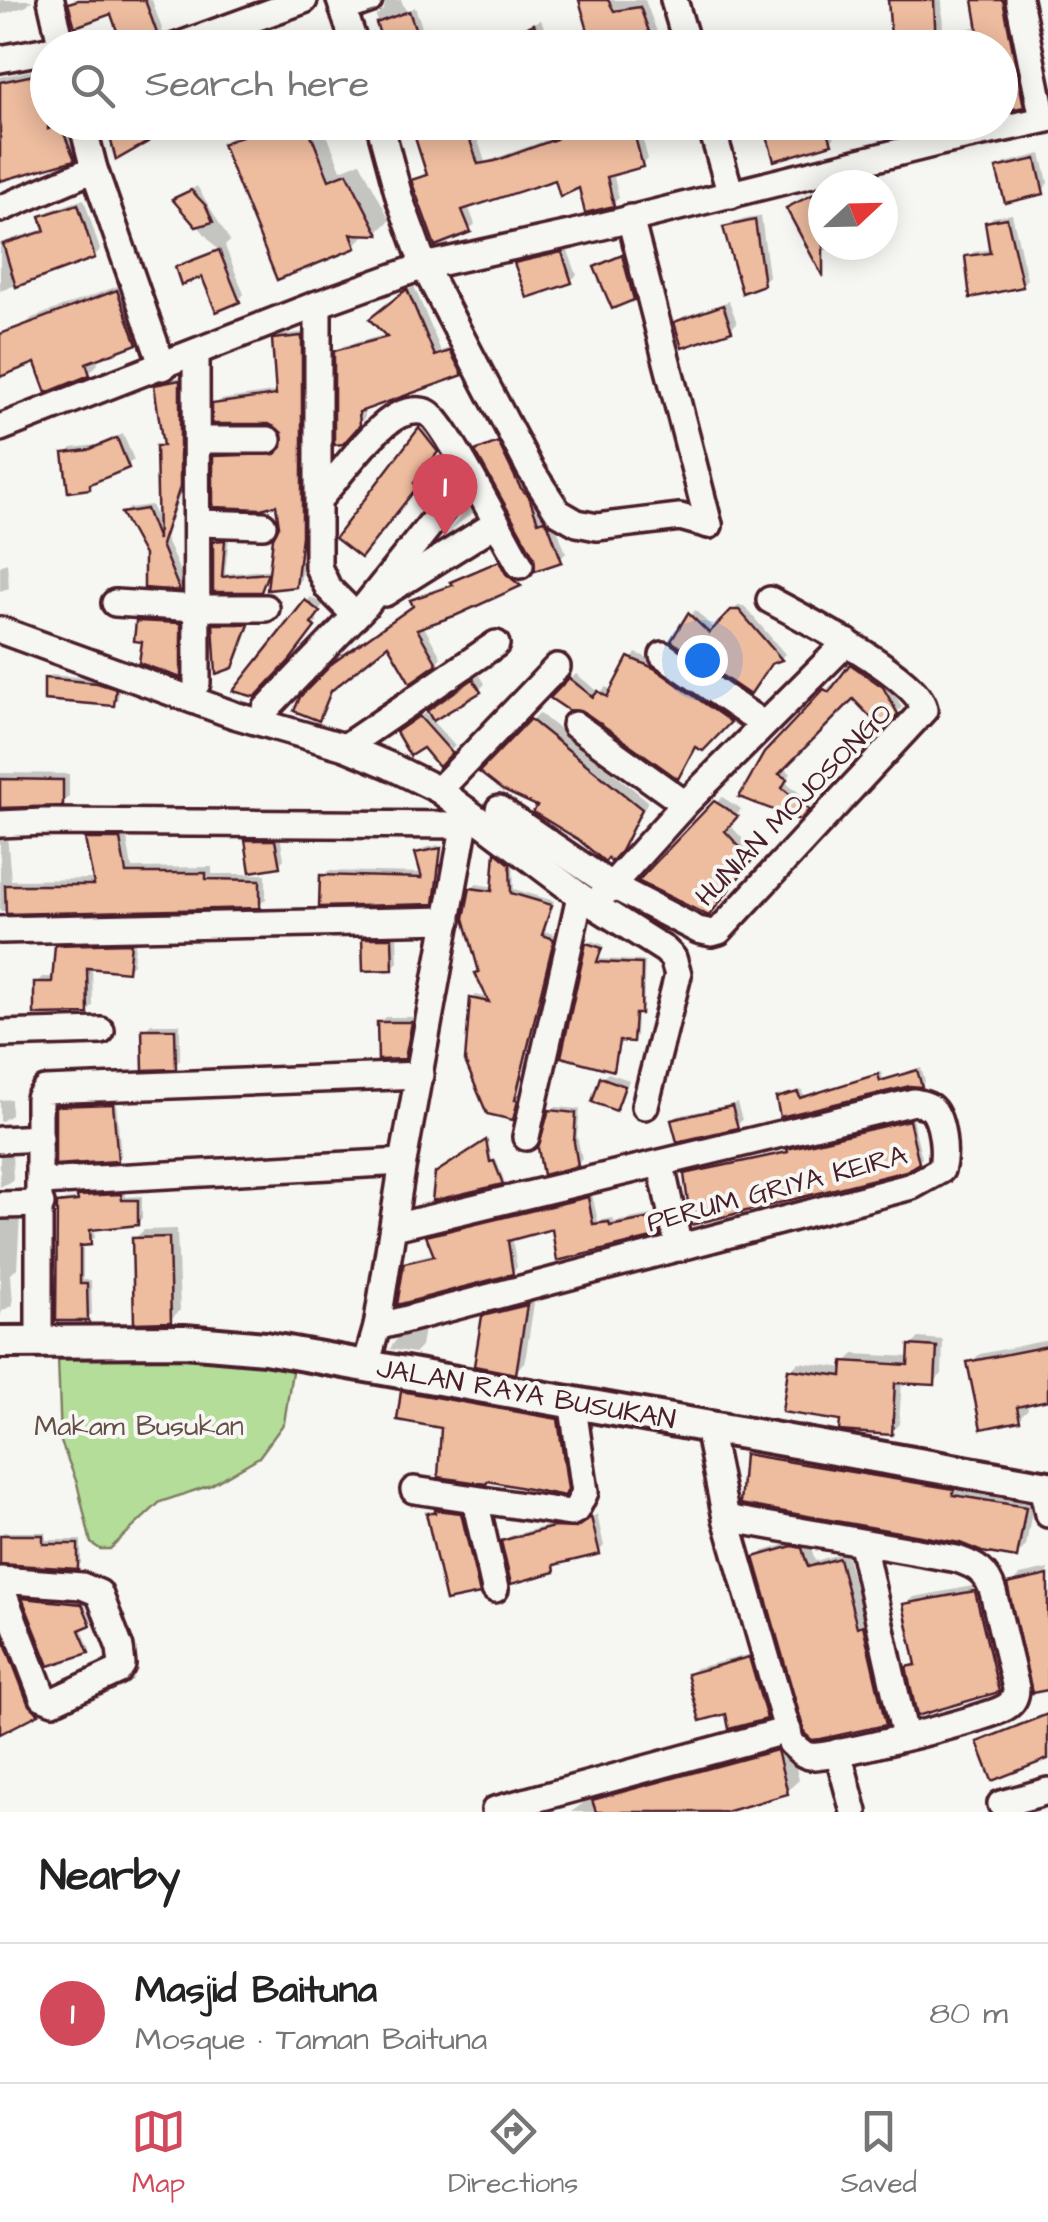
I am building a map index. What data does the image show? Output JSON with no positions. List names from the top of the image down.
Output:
{
  "streets": {
    "street": ["HUNIAN MOJOSONGO", "PERUM GRIYA KEIRA", "JALAN RAYA BUSUKAN"]
  },
  "parks": ["Makam Busukan"],
  "north": "right",
  "page": {
    "search": "Search here",
    "pins": "1",
    "heading": "Nearby",
    "list": [
      {
        "mark": "1",
        "name": "Masjid Baituna",
        "note": "Mosque · Taman Baituna",
        "value": "80 m"
      }
    ],
    "nav": ["Map", "Directions", "Saved"]
  }
}
